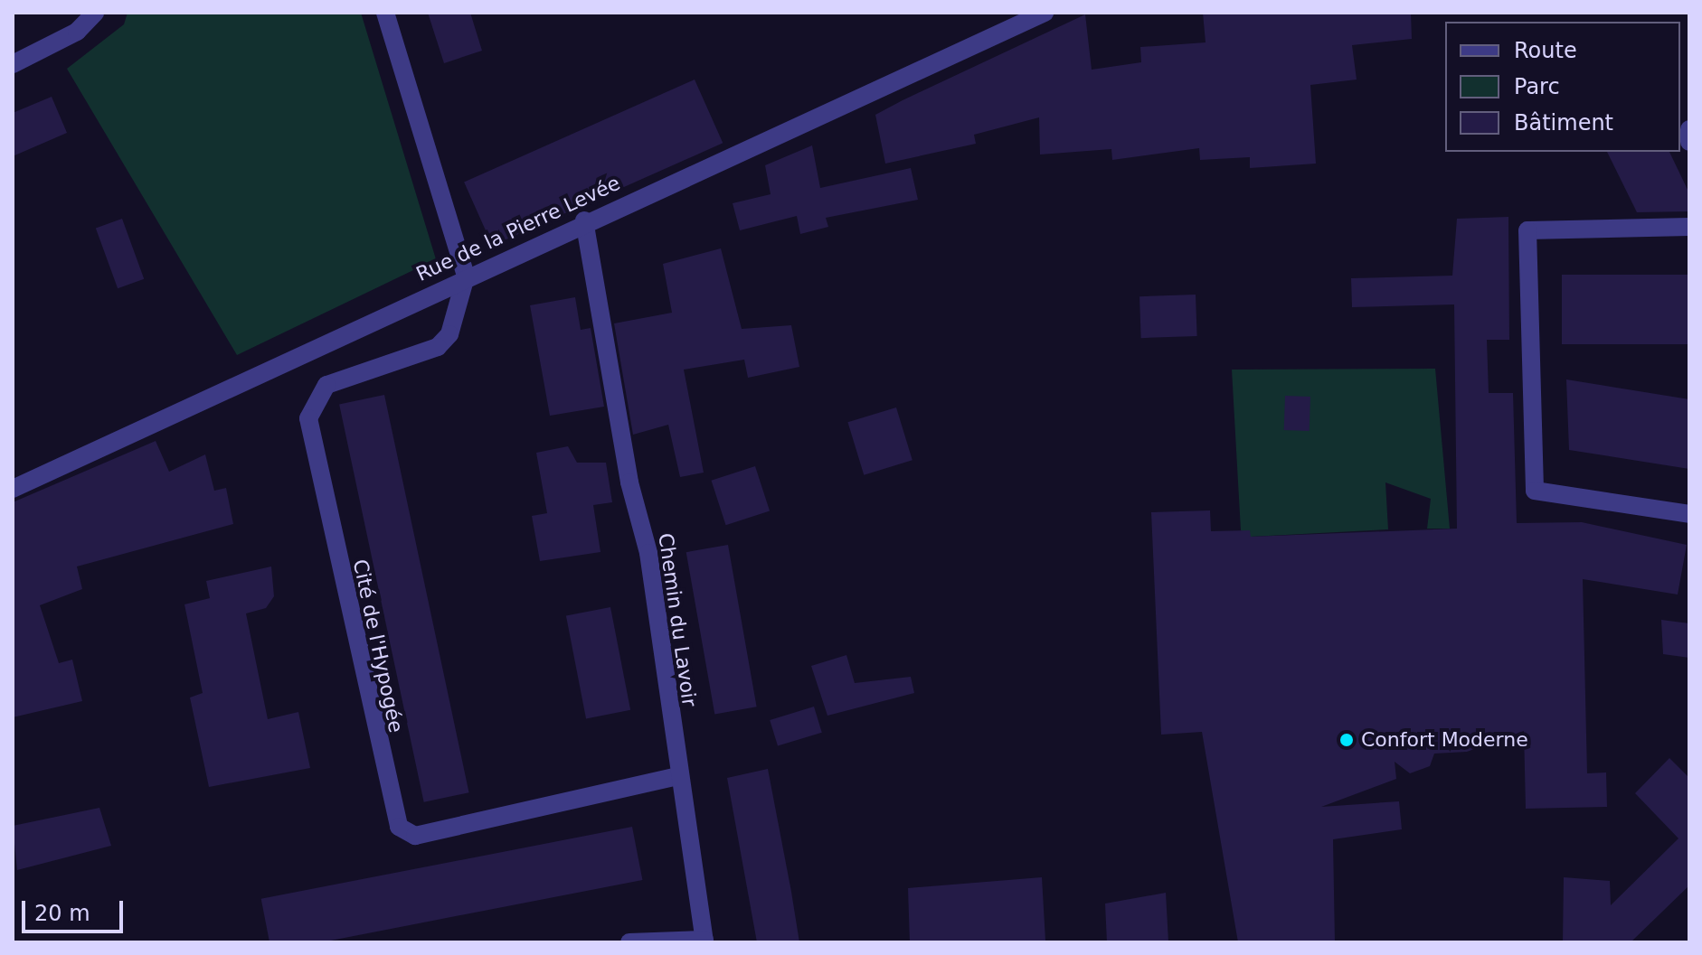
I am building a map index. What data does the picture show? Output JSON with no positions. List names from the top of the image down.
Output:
{
  "streets": {
    "street": ["Rue de la Pierre Levée", "Chemin du Lavoir", "Cité de l'Hypogée"]
  },
  "crossings": [
    ["Rue de la Pierre Levée", "Chemin du Lavoir"],
    ["Rue de la Pierre Levée", "Cité de l'Hypogée"],
    ["Chemin du Lavoir", "Cité de l'Hypogée"]
  ],
  "places": ["Confort Moderne"],
  "legend": ["Route", "Parc", "Bâtiment"],
  "scale_bar": "20 m"
}
